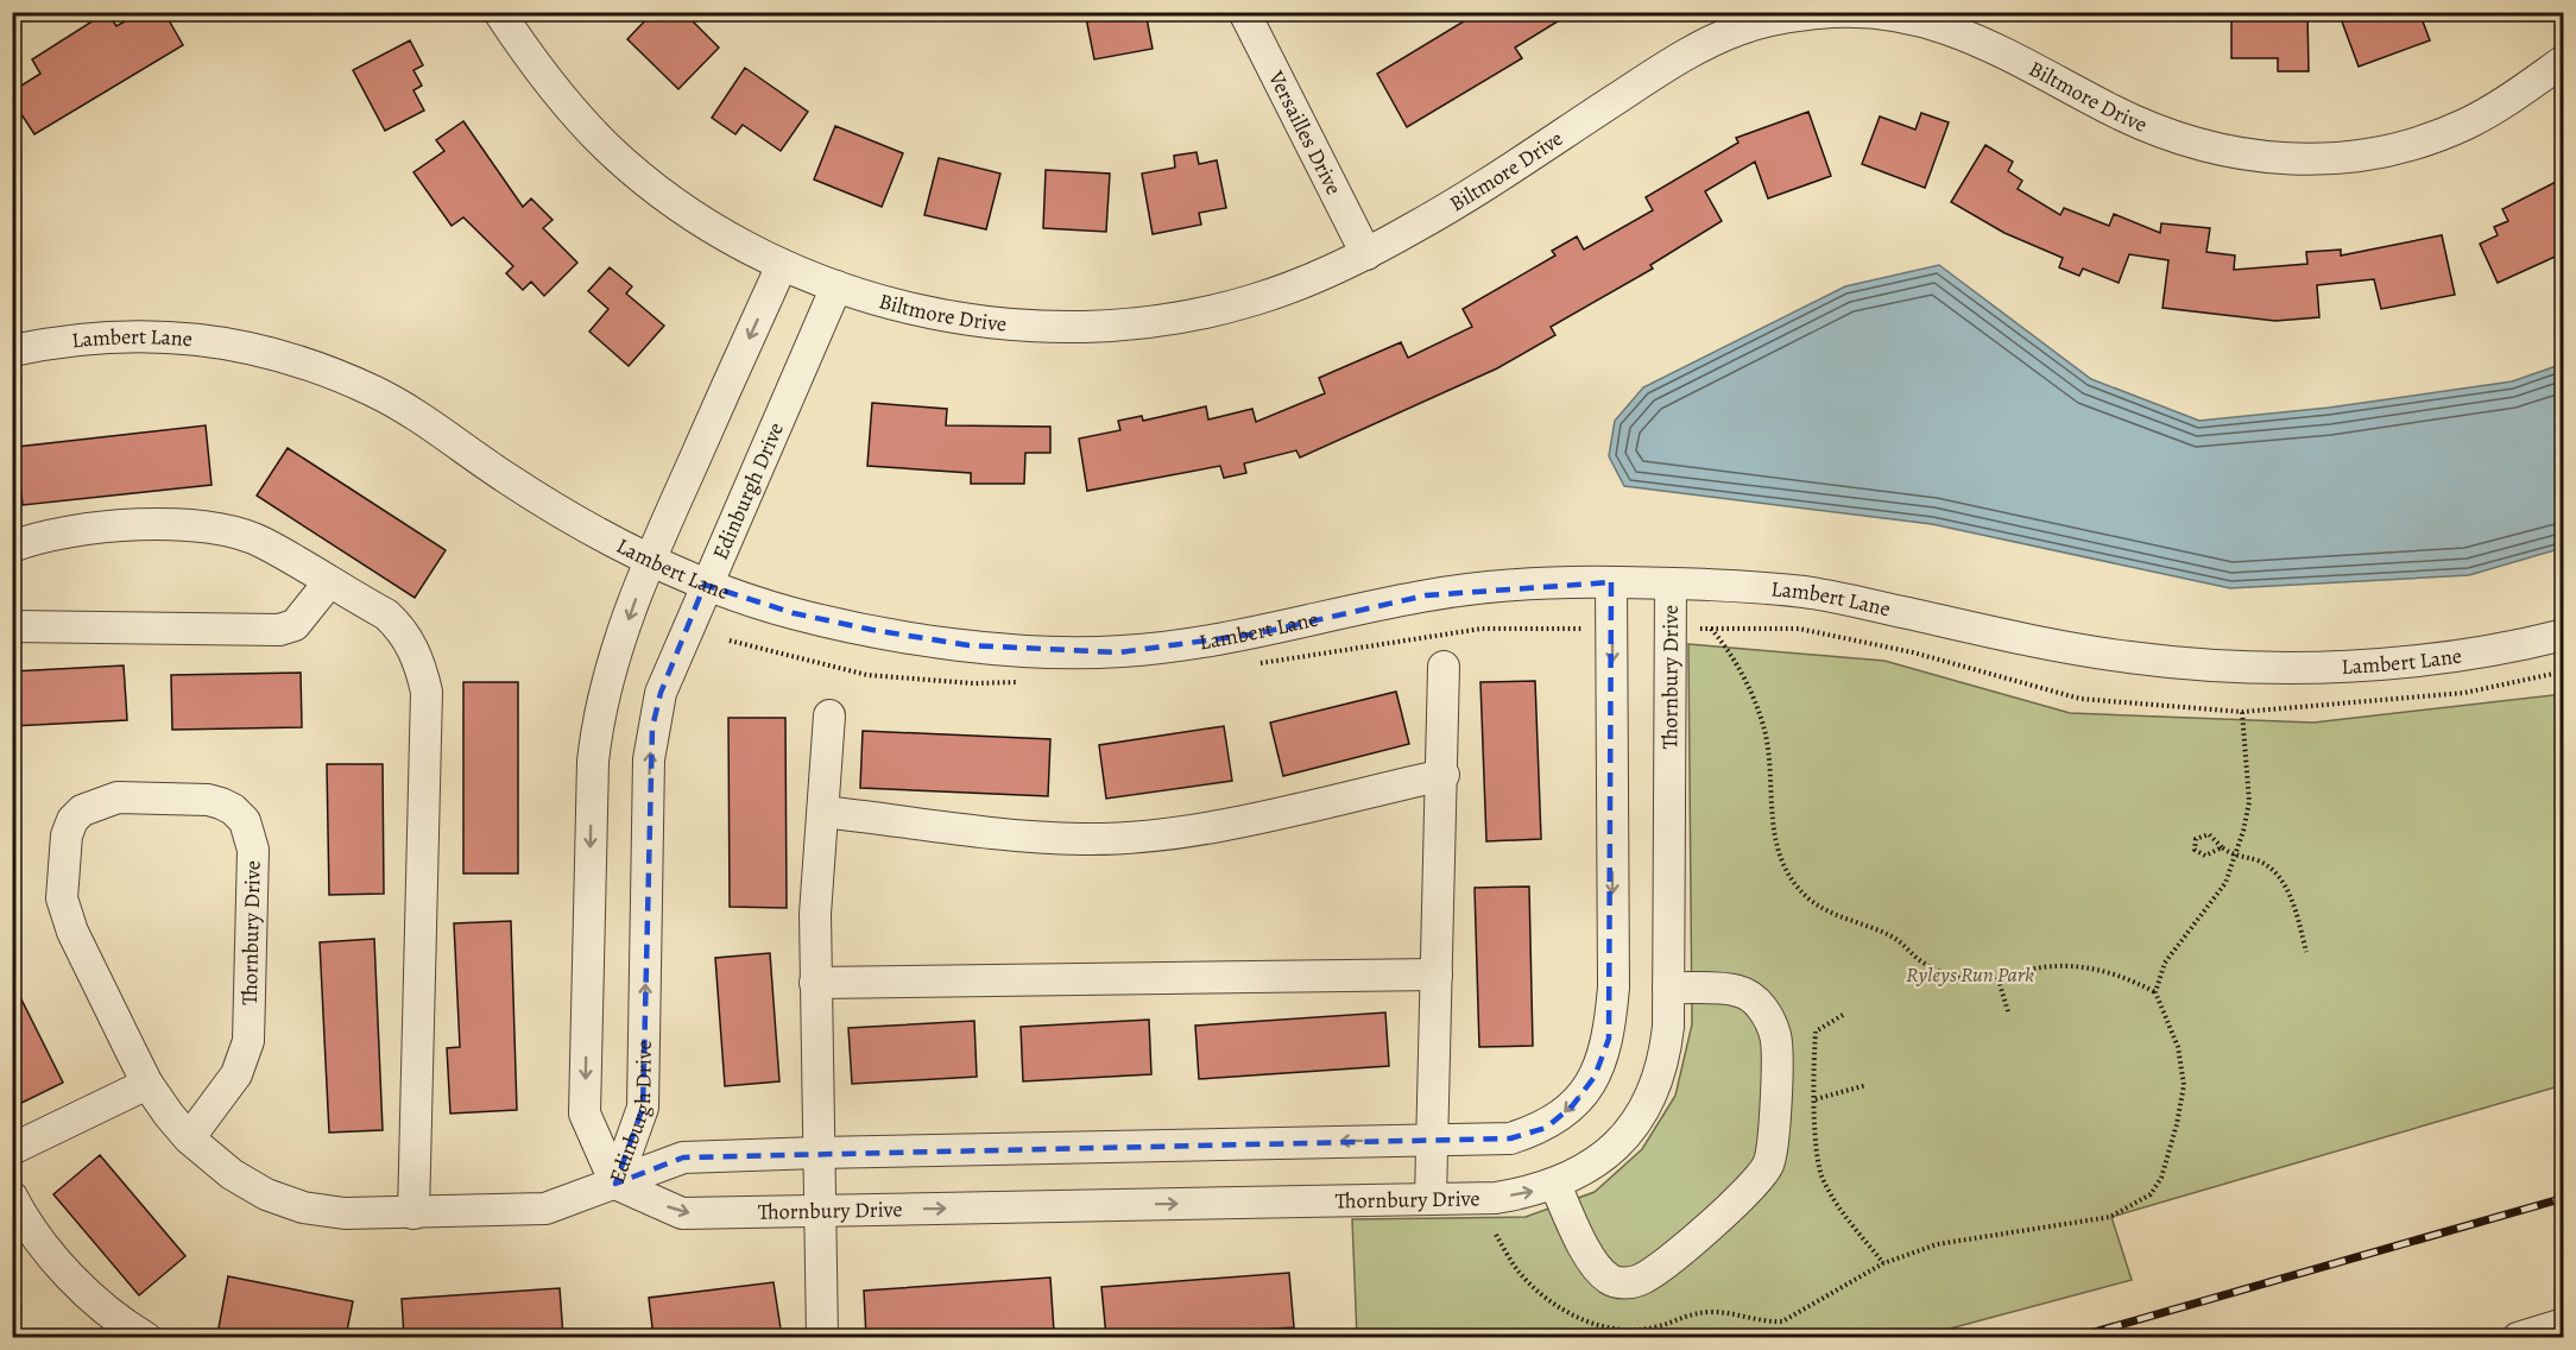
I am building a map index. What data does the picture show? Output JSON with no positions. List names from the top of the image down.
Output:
{
  "streets": {
    "street": [
      "Biltmore Drive",
      "Versailles Drive",
      "Lambert Lane",
      "Edinburgh Drive",
      "Thornbury Drive"
    ]
  },
  "crossings": [
    ["Biltmore Drive", "Versailles Drive"],
    ["Biltmore Drive", "Edinburgh Drive"],
    ["Lambert Lane", "Edinburgh Drive"],
    ["Lambert Lane", "Thornbury Drive"],
    ["Edinburgh Drive", "Thornbury Drive"]
  ],
  "parks": ["Ryleys Run Park"]
}
